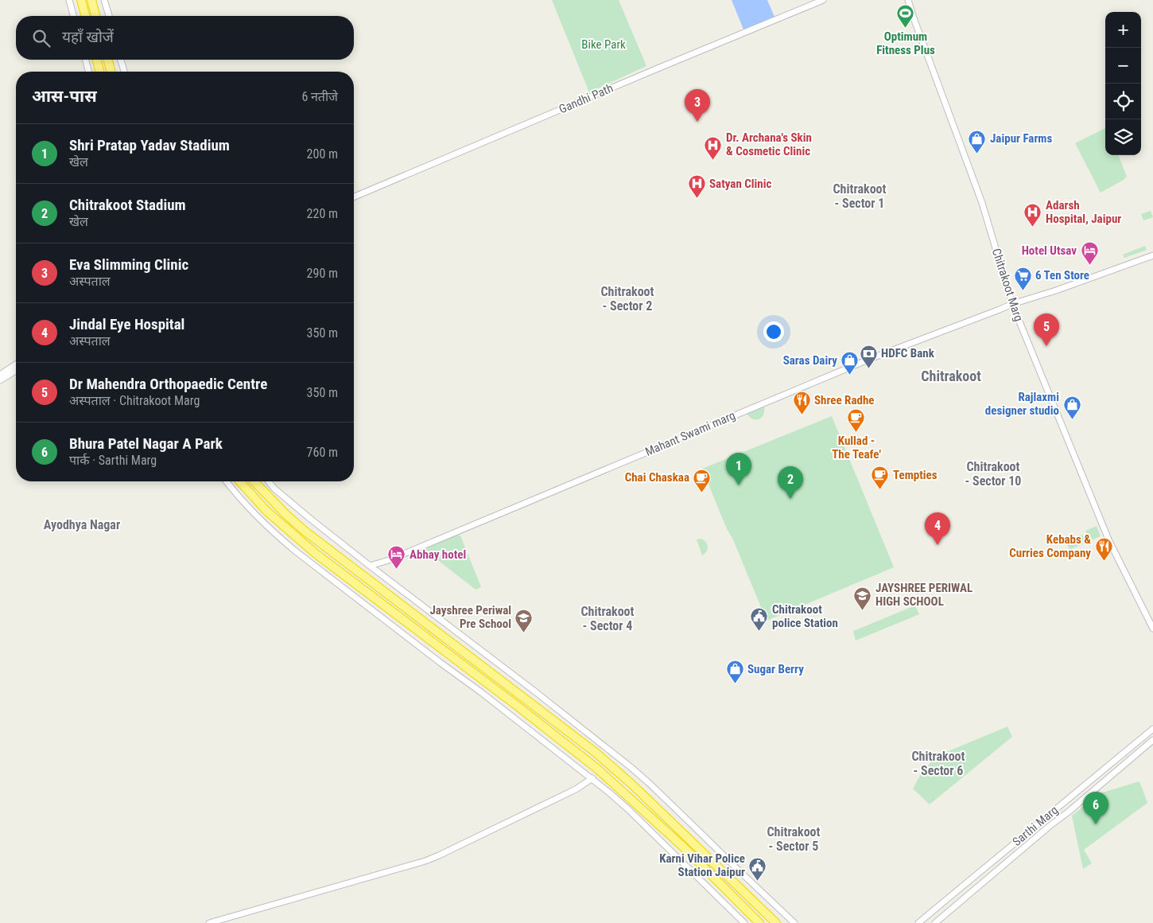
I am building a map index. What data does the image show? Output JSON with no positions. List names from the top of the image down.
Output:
{
  "streets": {
    "street": [
      "Gandhi Path",
      "Chitrakoot Marg",
      "Mahant Swami marg",
      "Sarthi Marg"
    ]
  },
  "crossings": [
    ["Chitrakoot Marg", "Mahant Swami marg"]
  ],
  "districts": [
    "Chitrakoot - Sector 1",
    "Chitrakoot - Sector 2",
    "Chitrakoot",
    "Chitrakoot - Sector 10",
    "Ayodhya Nagar",
    "Chitrakoot - Sector 4",
    "Chitrakoot - Sector 6",
    "Chitrakoot - Sector 5"
  ],
  "parks": ["Bike Park"],
  "places": {
    "sports": ["Optimum Fitness Plus"],
    "shop": [
      "Jaipur Farms",
      "Saras Dairy",
      "Rajlaxmi designer studio",
      "Sugar Berry"
    ],
    "hospital": ["Dr. Archana's Skin & Cosmetic Clinic", "Satyan Clinic", "Adarsh Hospital, Jaipur"],
    "hotel": ["Hotel Utsav", "Abhay hotel"],
    "supermarket": ["6 Ten Store"],
    "bank": ["HDFC Bank"],
    "restaurant": ["Shree Radhe", "Kebabs & Curries Company"],
    "cafe": ["Kullad - The Teafe'", "Tempties", "Chai Chaskaa"],
    "school or university": ["JAYSHREE PERIWAL HIGH SCHOOL", "Jayshree Periwal Pre School"],
    "public building": ["Chitrakoot police Station", "Karni Vihar Police Station Jaipur"]
  },
  "page": {
    "map_buttons": ["+", "−"],
    "search": "यहाँ खोजें",
    "heading": ["आस-पास", "6 नतीजे"],
    "pins": [
      "3",
      "5",
      "1",
      "2",
      "4",
      "6"
    ],
    "list": [
      {
        "mark": "1",
        "name": "Shri Pratap Yadav Stadium",
        "note": "खेल",
        "value": "200 m"
      },
      {
        "mark": "2",
        "name": "Chitrakoot Stadium",
        "note": "खेल",
        "value": "220 m"
      },
      {
        "mark": "3",
        "name": "Eva Slimming Clinic",
        "note": "अस्पताल",
        "value": "290 m"
      },
      {
        "mark": "4",
        "name": "Jindal Eye Hospital",
        "note": "अस्पताल",
        "value": "350 m"
      },
      {
        "mark": "5",
        "name": "Dr Mahendra Orthopaedic Centre",
        "note": "अस्पताल · Chitrakoot Marg",
        "value": "350 m"
      },
      {
        "mark": "6",
        "name": "Bhura Patel Nagar A Park",
        "note": "पार्क · Sarthi Marg",
        "value": "760 m"
      }
    ]
  }
}
